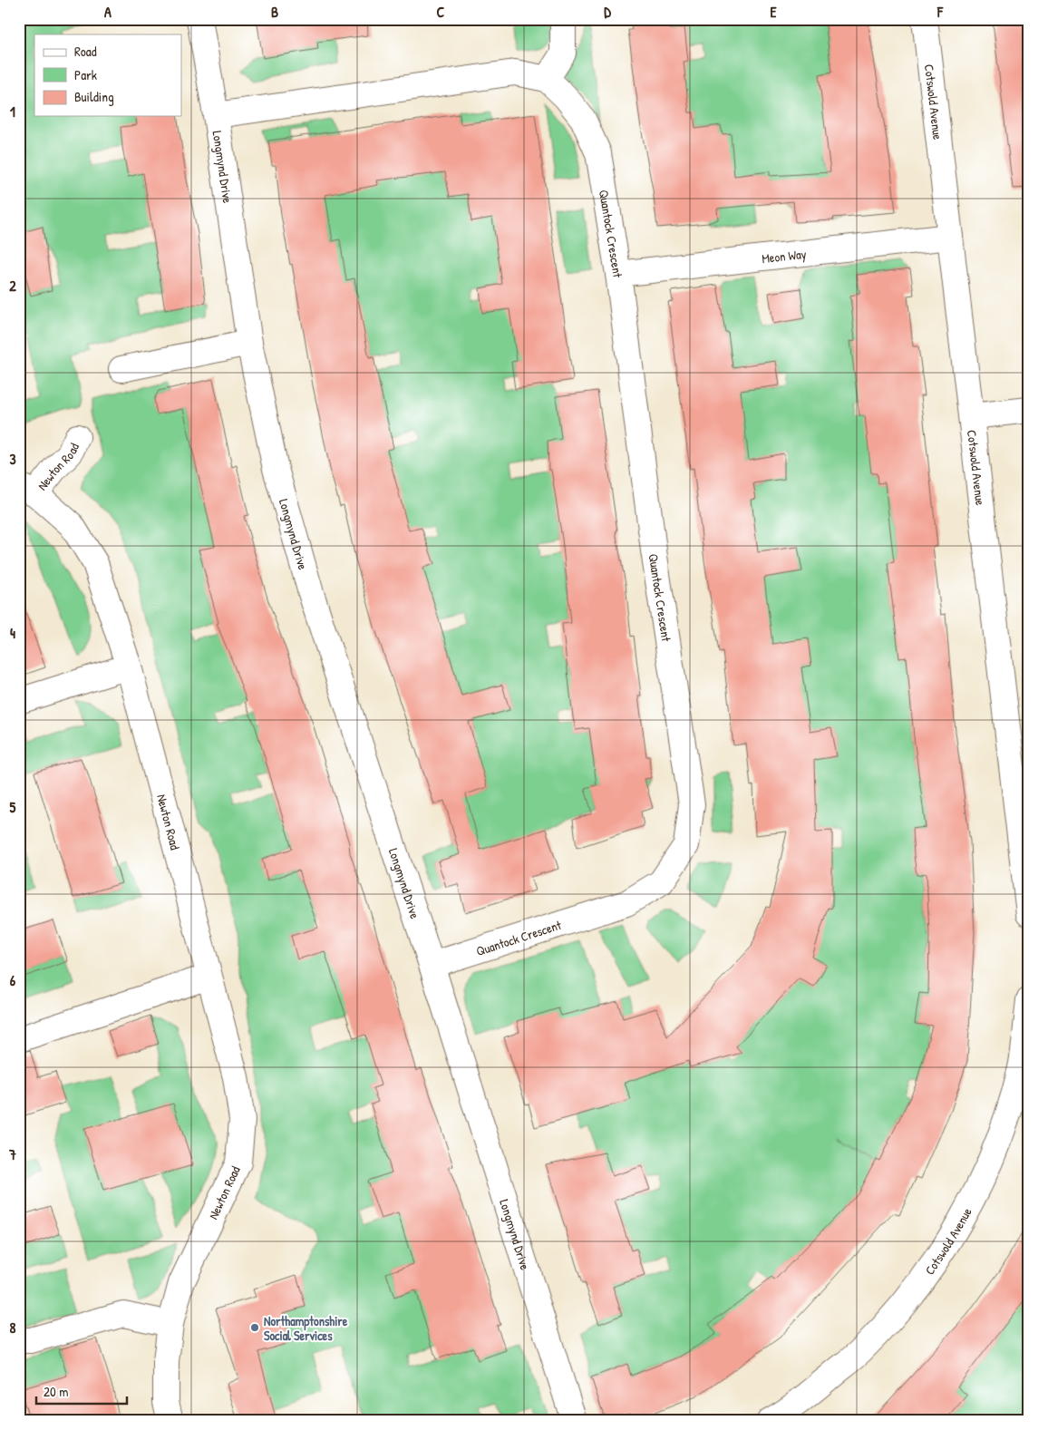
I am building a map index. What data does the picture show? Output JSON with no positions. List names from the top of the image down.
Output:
{
  "streets": {
    "street": [
      "Cotswold Avenue",
      "Longmynd Drive",
      "Quantock Crescent",
      "Meon Way",
      "Newton Road"
    ]
  },
  "crossings": [
    ["Cotswold Avenue", "Meon Way"],
    ["Longmynd Drive", "Quantock Crescent"],
    ["Quantock Crescent", "Meon Way"]
  ],
  "places": ["Northamptonshire Social Services"],
  "legend": ["Road", "Park", "Building"],
  "scale_bar": "20 m",
  "grid": {
    "columns": [
      "A",
      "B",
      "C",
      "D",
      "E",
      "F"
    ],
    "rows": [
      "1",
      "2",
      "3",
      "4",
      "5",
      "6",
      "7",
      "8"
    ]
  }
}
